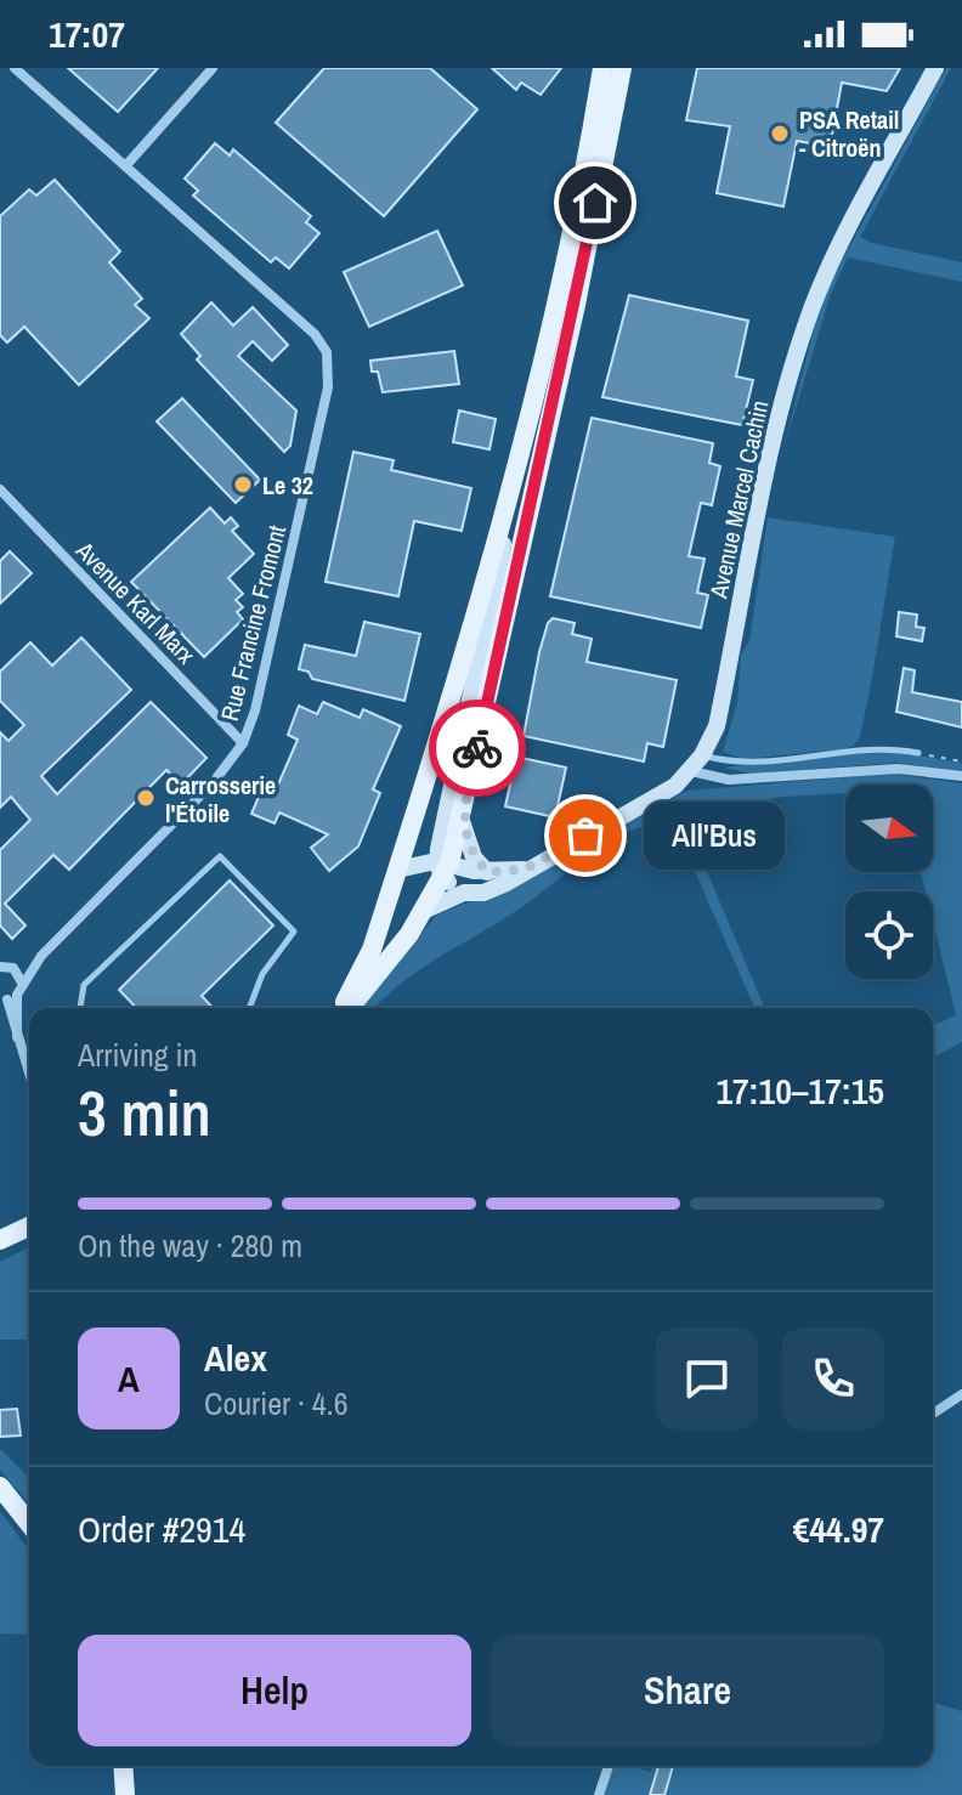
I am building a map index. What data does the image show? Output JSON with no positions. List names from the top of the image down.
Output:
{
  "streets": {
    "street": ["Avenue Marcel Cachin", "Avenue Karl Marx", "Rue Francine Fromont"]
  },
  "crossings": [
    ["Avenue Karl Marx", "Rue Francine Fromont"]
  ],
  "places": [
    "PSA Retail - Citroën",
    "Le 32",
    "Carrosserie l'Étoile",
    "All'Bus"
  ],
  "north": "right",
  "page": {
    "status": "17:07",
    "bubble": "All'Bus",
    "heading": ["3 min", "Arriving in", "17:10–17:15"],
    "panel": [
      "Alex",
      "Courier · 4.6",
      "Order #2914",
      "€44.97"
    ],
    "bar": "On the way · 280 m",
    "round": "A",
    "buttons": ["Help", "Share"]
  }
}
